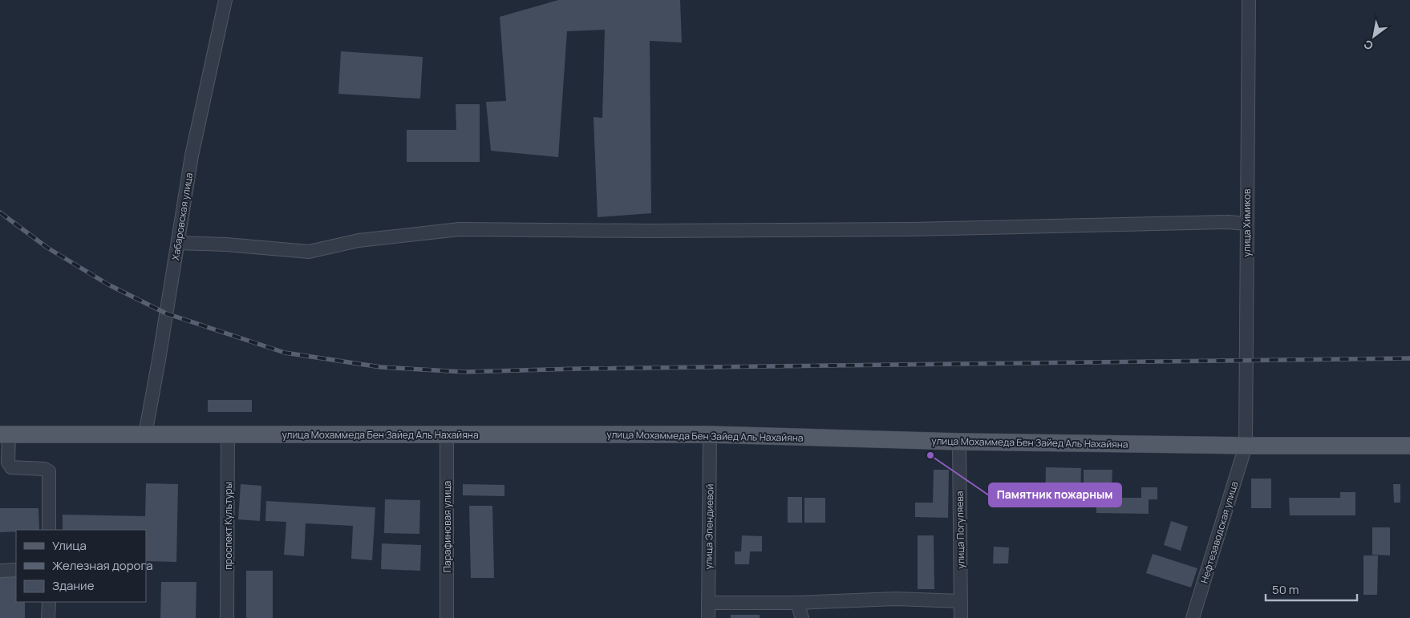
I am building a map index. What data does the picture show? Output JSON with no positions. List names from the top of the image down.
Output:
{
  "streets": {
    "main road": ["улица Мохаммеда Бен Зайед Аль Нахайяна"],
    "street": [
      "Хабаровская улица",
      "улица Химиков",
      "проспект Культуры",
      "Парафиновая улица",
      "улица Эпендиевой",
      "улица Погуляева",
      "Нефтезаводская улица"
    ]
  },
  "crossings": [
    ["Хабаровская улица", "улица Мохаммеда Бен Зайед Аль Нахайяна"],
    ["улица Химиков", "улица Мохаммеда Бен Зайед Аль Нахайяна"],
    ["улица Химиков", "Нефтезаводская улица"],
    ["улица Мохаммеда Бен Зайед Аль Нахайяна", "проспект Культуры"],
    ["улица Мохаммеда Бен Зайед Аль Нахайяна", "Парафиновая улица"],
    ["улица Мохаммеда Бен Зайед Аль Нахайяна", "улица Эпендиевой"],
    ["улица Мохаммеда Бен Зайед Аль Нахайяна", "улица Погуляева"],
    ["улица Мохаммеда Бен Зайед Аль Нахайяна", "Нефтезаводская улица"]
  ],
  "places": ["Памятник пожарным"],
  "legend": ["Улица", "Железная дорога", "Здание"],
  "scale_bar": "50 m",
  "north": "bottom left"
}
